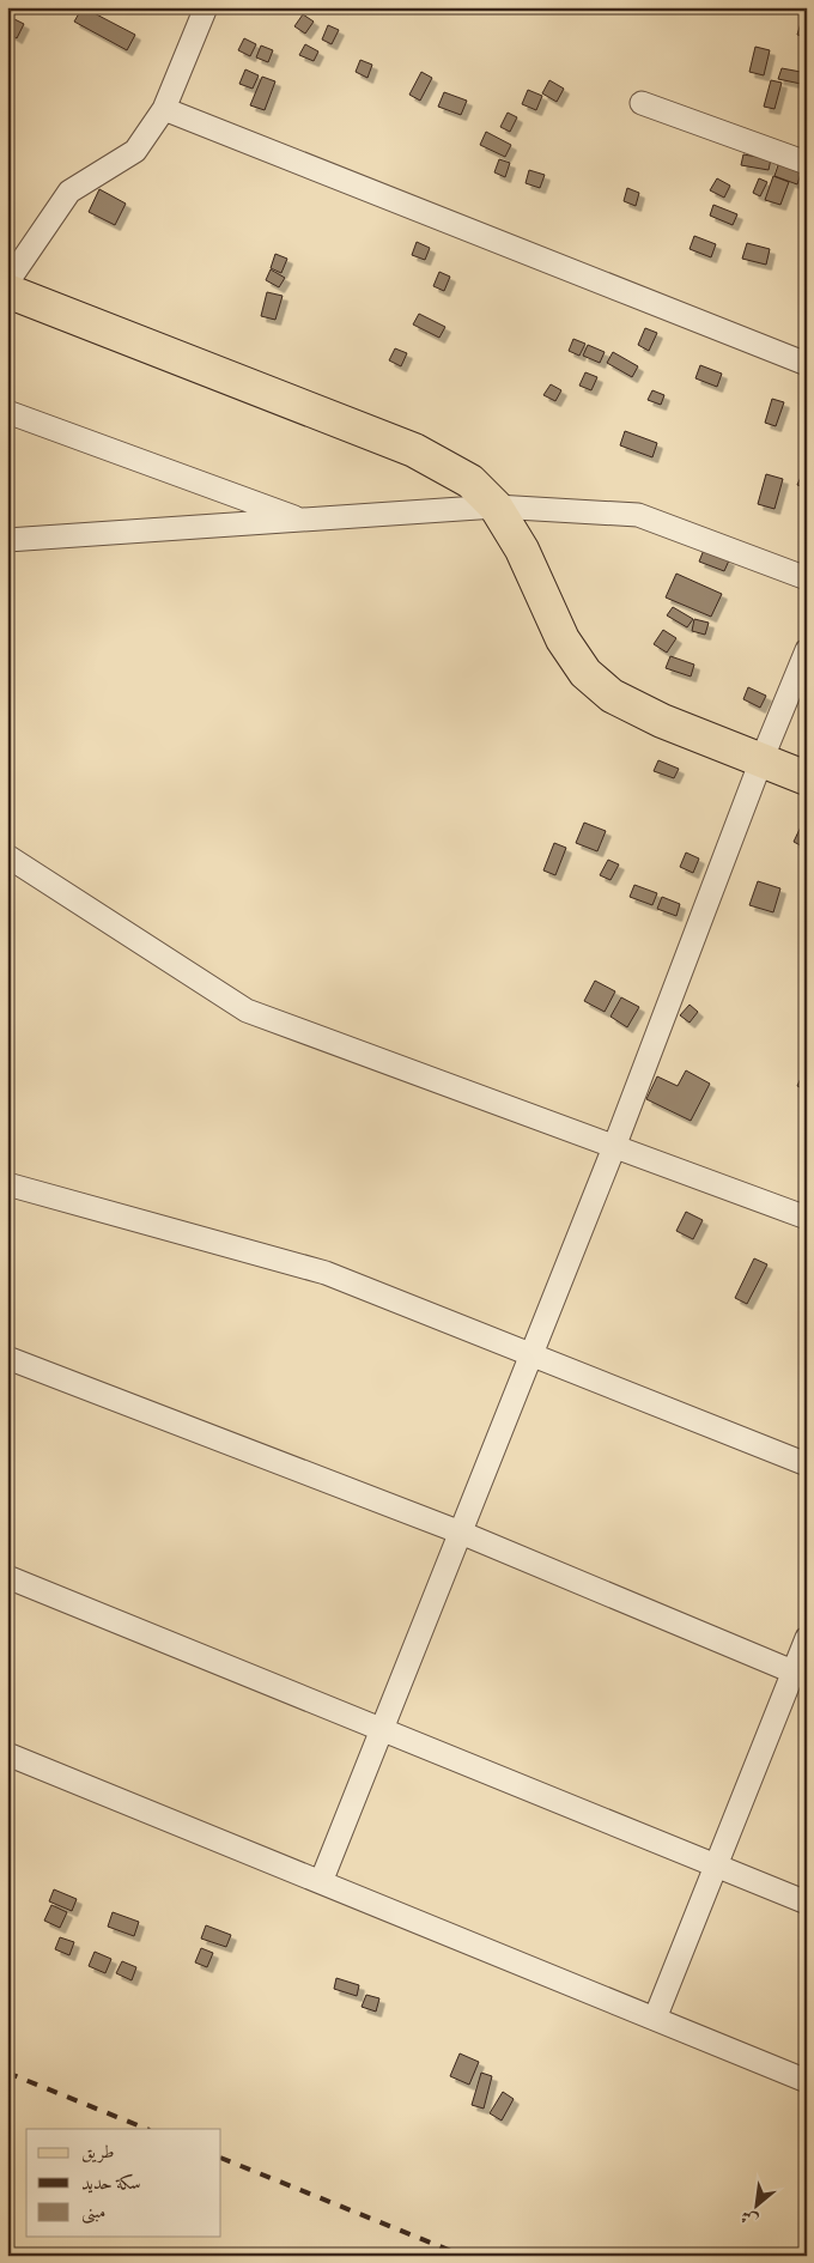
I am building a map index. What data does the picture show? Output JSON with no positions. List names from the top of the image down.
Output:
{
  "legend": ["طريق", "سكة حديد", "مبنى"],
  "north": "bottom left"
}
